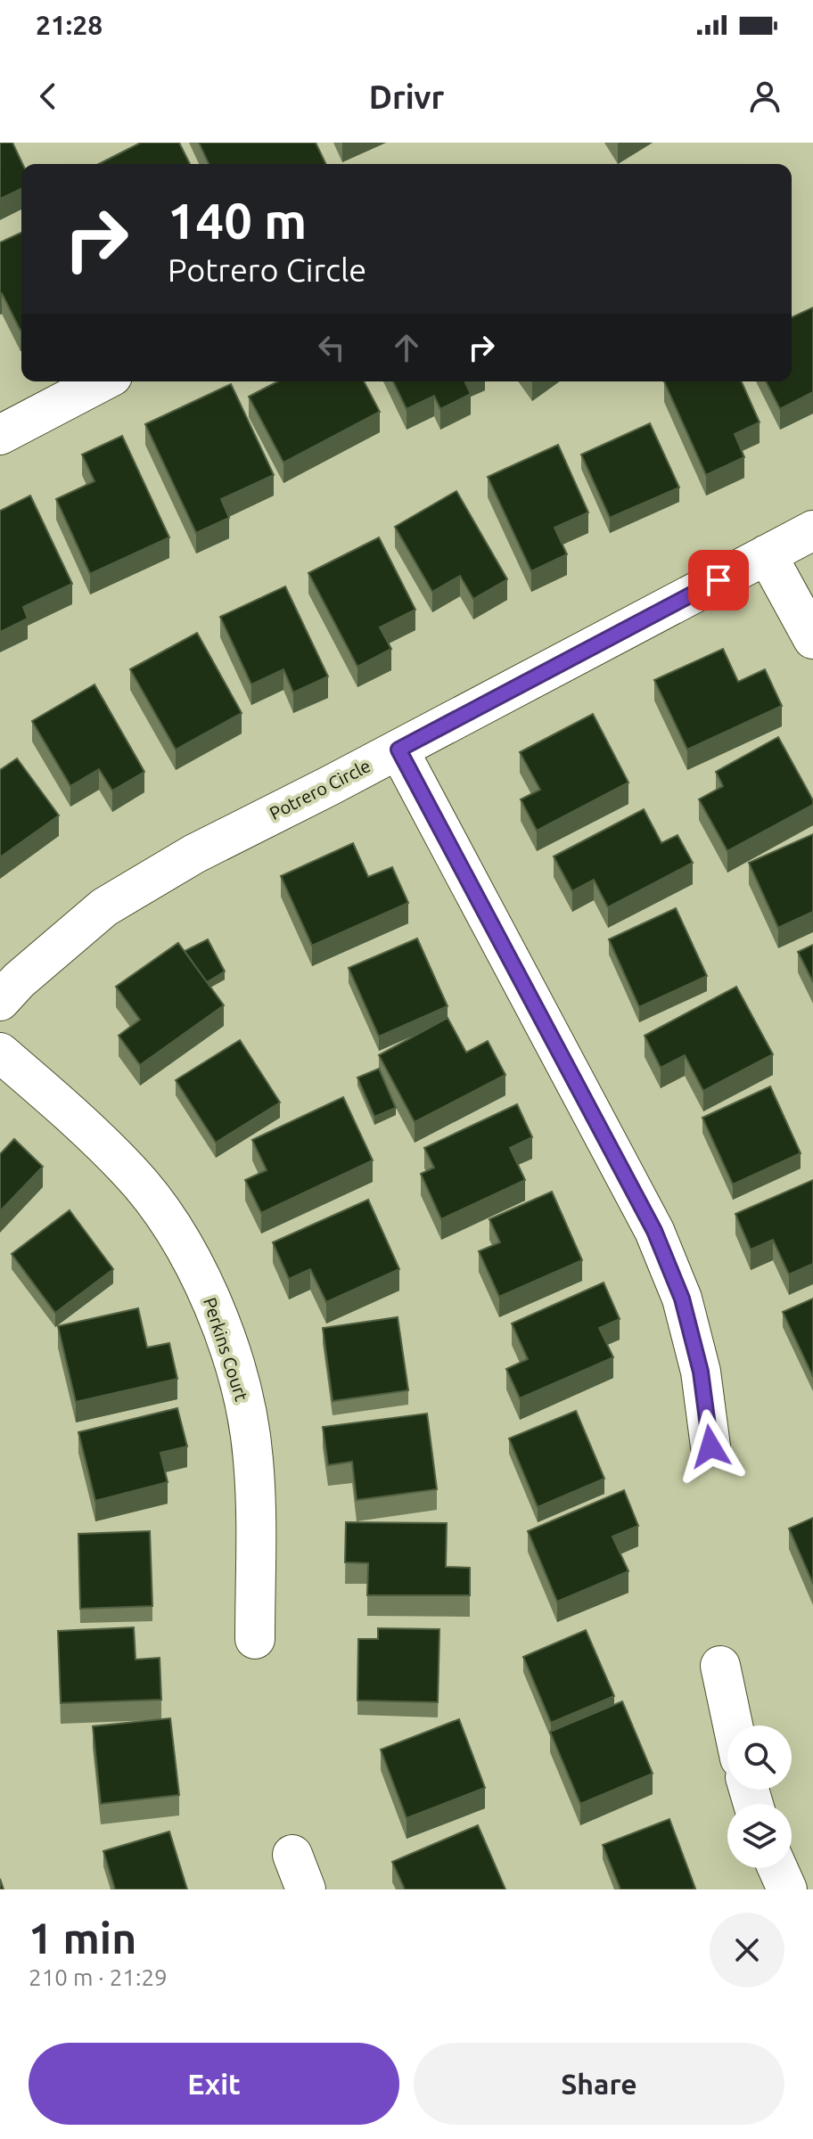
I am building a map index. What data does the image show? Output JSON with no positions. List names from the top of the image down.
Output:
{
  "streets": {
    "street": ["Potrero Circle", "Perkins Court"]
  },
  "page": {
    "status": "21:28",
    "header": "Drivr",
    "turn": ["140 m", "Potrero Circle"],
    "heading": ["1 min", "210 m · 21:29"],
    "buttons": ["Exit", "Share"]
  }
}
